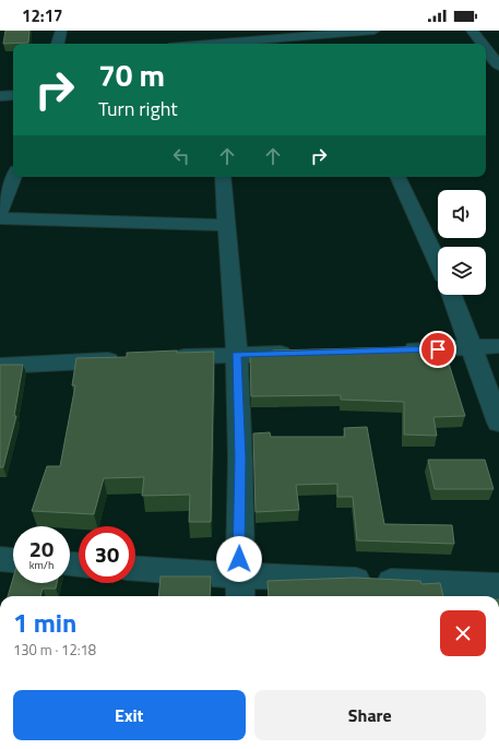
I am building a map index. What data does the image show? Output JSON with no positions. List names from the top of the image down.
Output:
{
  "page": {
    "status": "12:17",
    "turn": ["70 m", "Turn right"],
    "speed": "20 km/h",
    "limit": "30",
    "heading": ["1 min", "130 m · 12:18"],
    "buttons": ["Exit", "Share"]
  }
}
